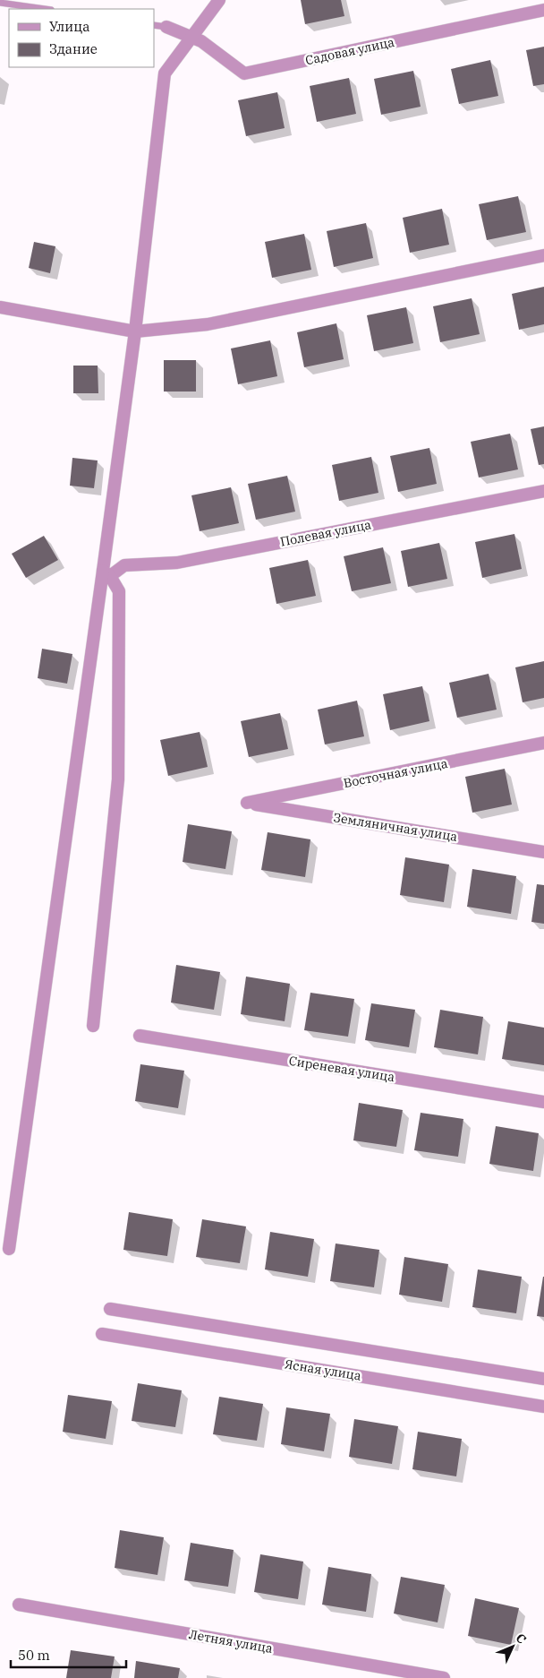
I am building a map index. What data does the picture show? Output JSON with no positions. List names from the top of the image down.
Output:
{
  "streets": {
    "street": [
      "Садовая улица",
      "Полевая улица",
      "Восточная улица",
      "Земляничная улица",
      "Сиреневая улица",
      "Ясная улица",
      "Летняя улица"
    ]
  },
  "crossings": [
    ["Восточная улица", "Земляничная улица"]
  ],
  "legend": ["Улица", "Здание"],
  "scale_bar": "50 m",
  "north": "top right"
}
